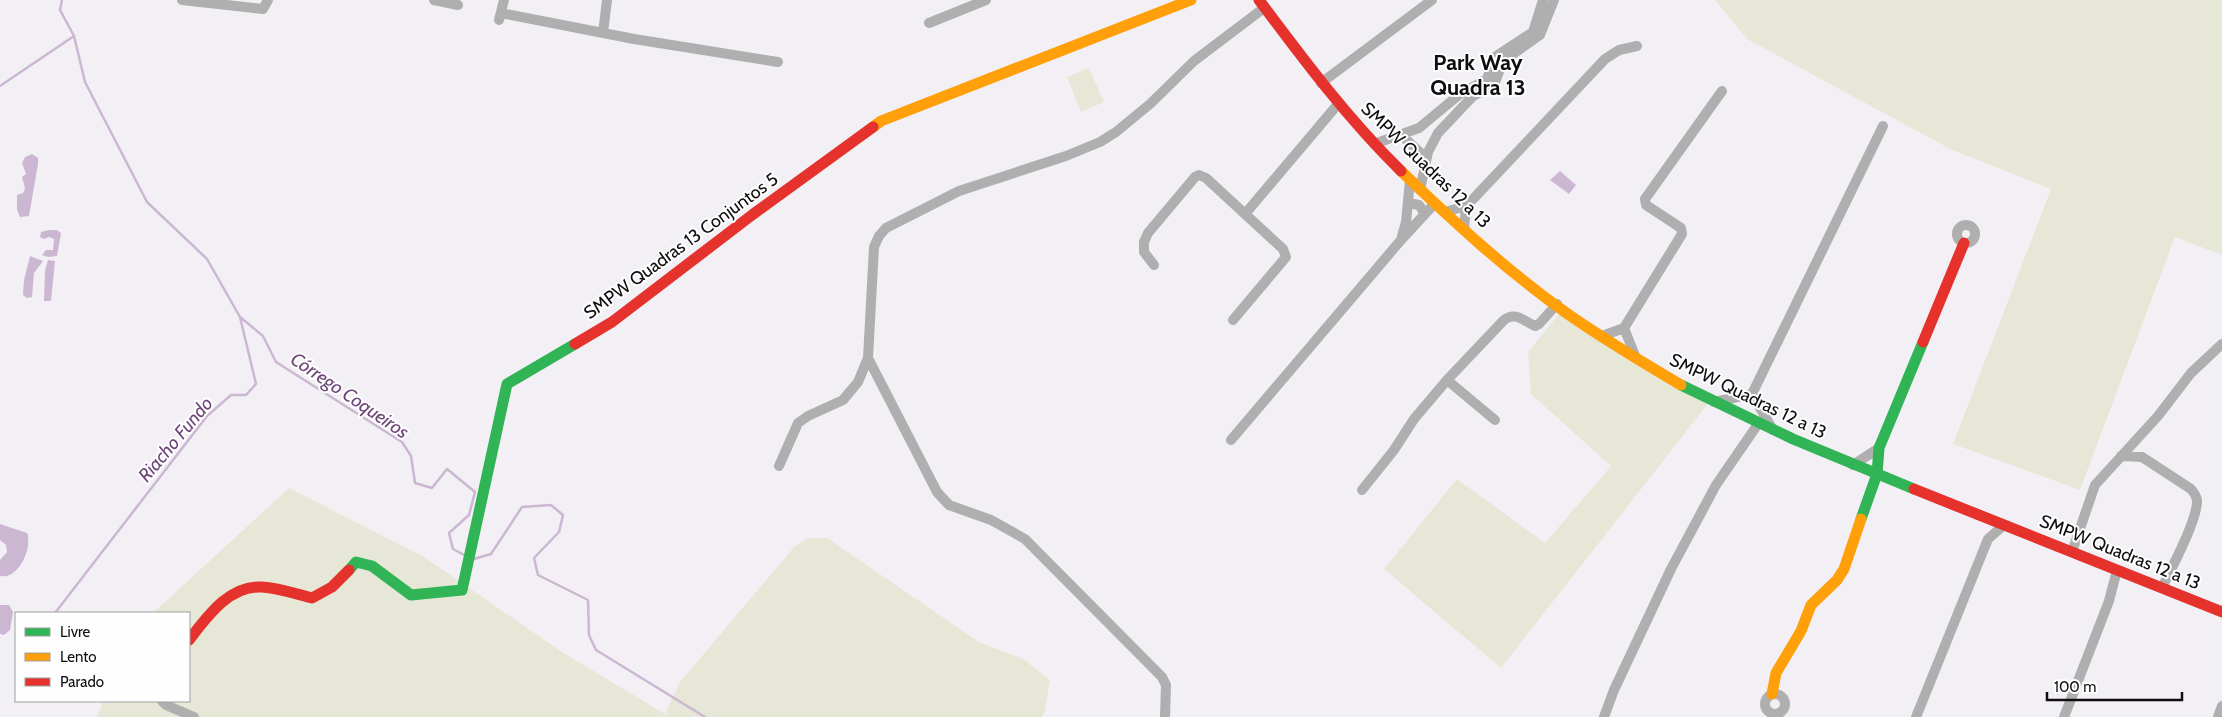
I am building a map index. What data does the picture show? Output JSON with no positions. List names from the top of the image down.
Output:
{
  "streets": {
    "street": ["SMPW Quadras 12 a 13", "SMPW Quadras 13 Conjuntos 5"]
  },
  "districts": ["Park Way Quadra 13"],
  "water": ["Córrego Coqueiros", "Riacho Fundo"],
  "legend": ["Livre", "Lento", "Parado"],
  "scale_bar": "100 m"
}
